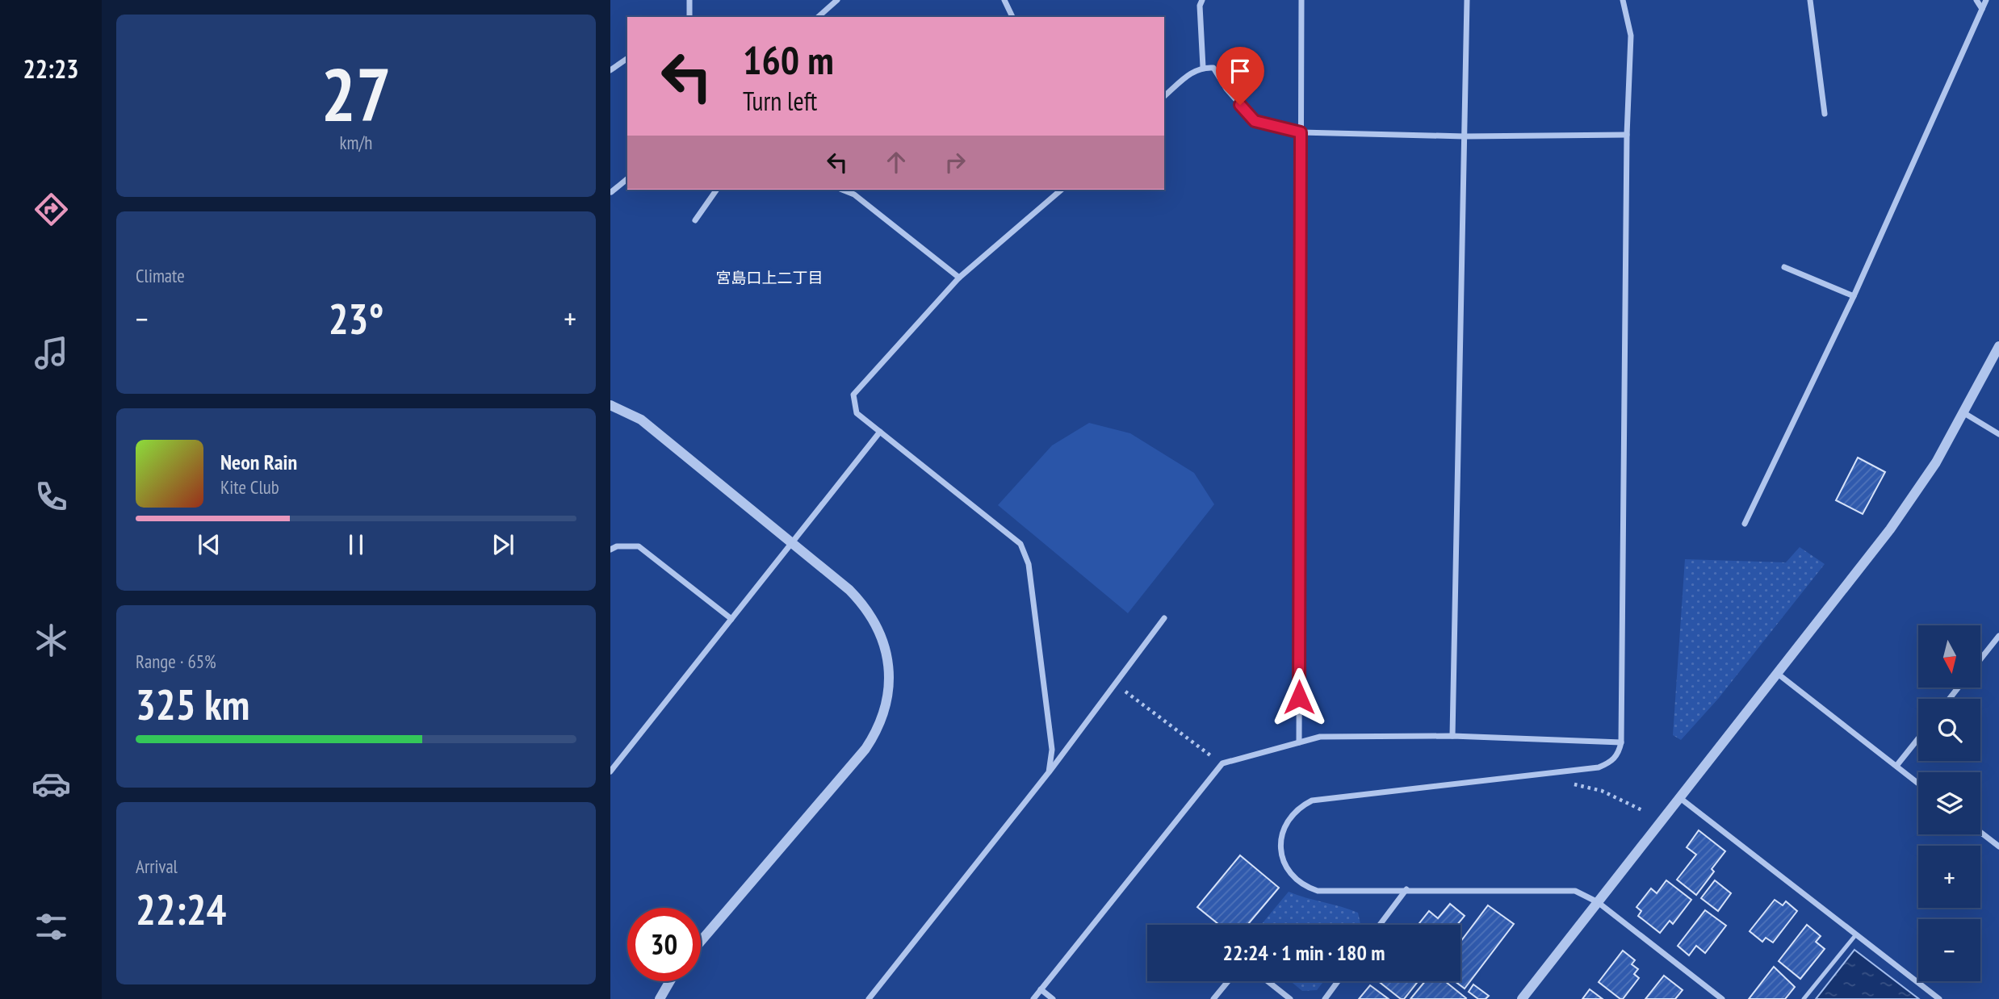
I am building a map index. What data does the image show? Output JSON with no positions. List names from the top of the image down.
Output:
{
  "districts": ["宮島口上二丁目"],
  "north": "bottom",
  "page": {
    "tabs": "22:23",
    "tile": [
      ["27", "km/h"],
      "Climate",
      ["Range · 65%", "325 km"],
      ["Arrival", "22:24"]
    ],
    "turn": ["160 m", "Turn left"],
    "heat": ["−", "23°", "+"],
    "song": ["Neon Rain", "Kite Club"],
    "map_buttons": ["+", "−"],
    "limit": "30",
    "trip": "22:24 · 1 min · 180 m"
  }
}
